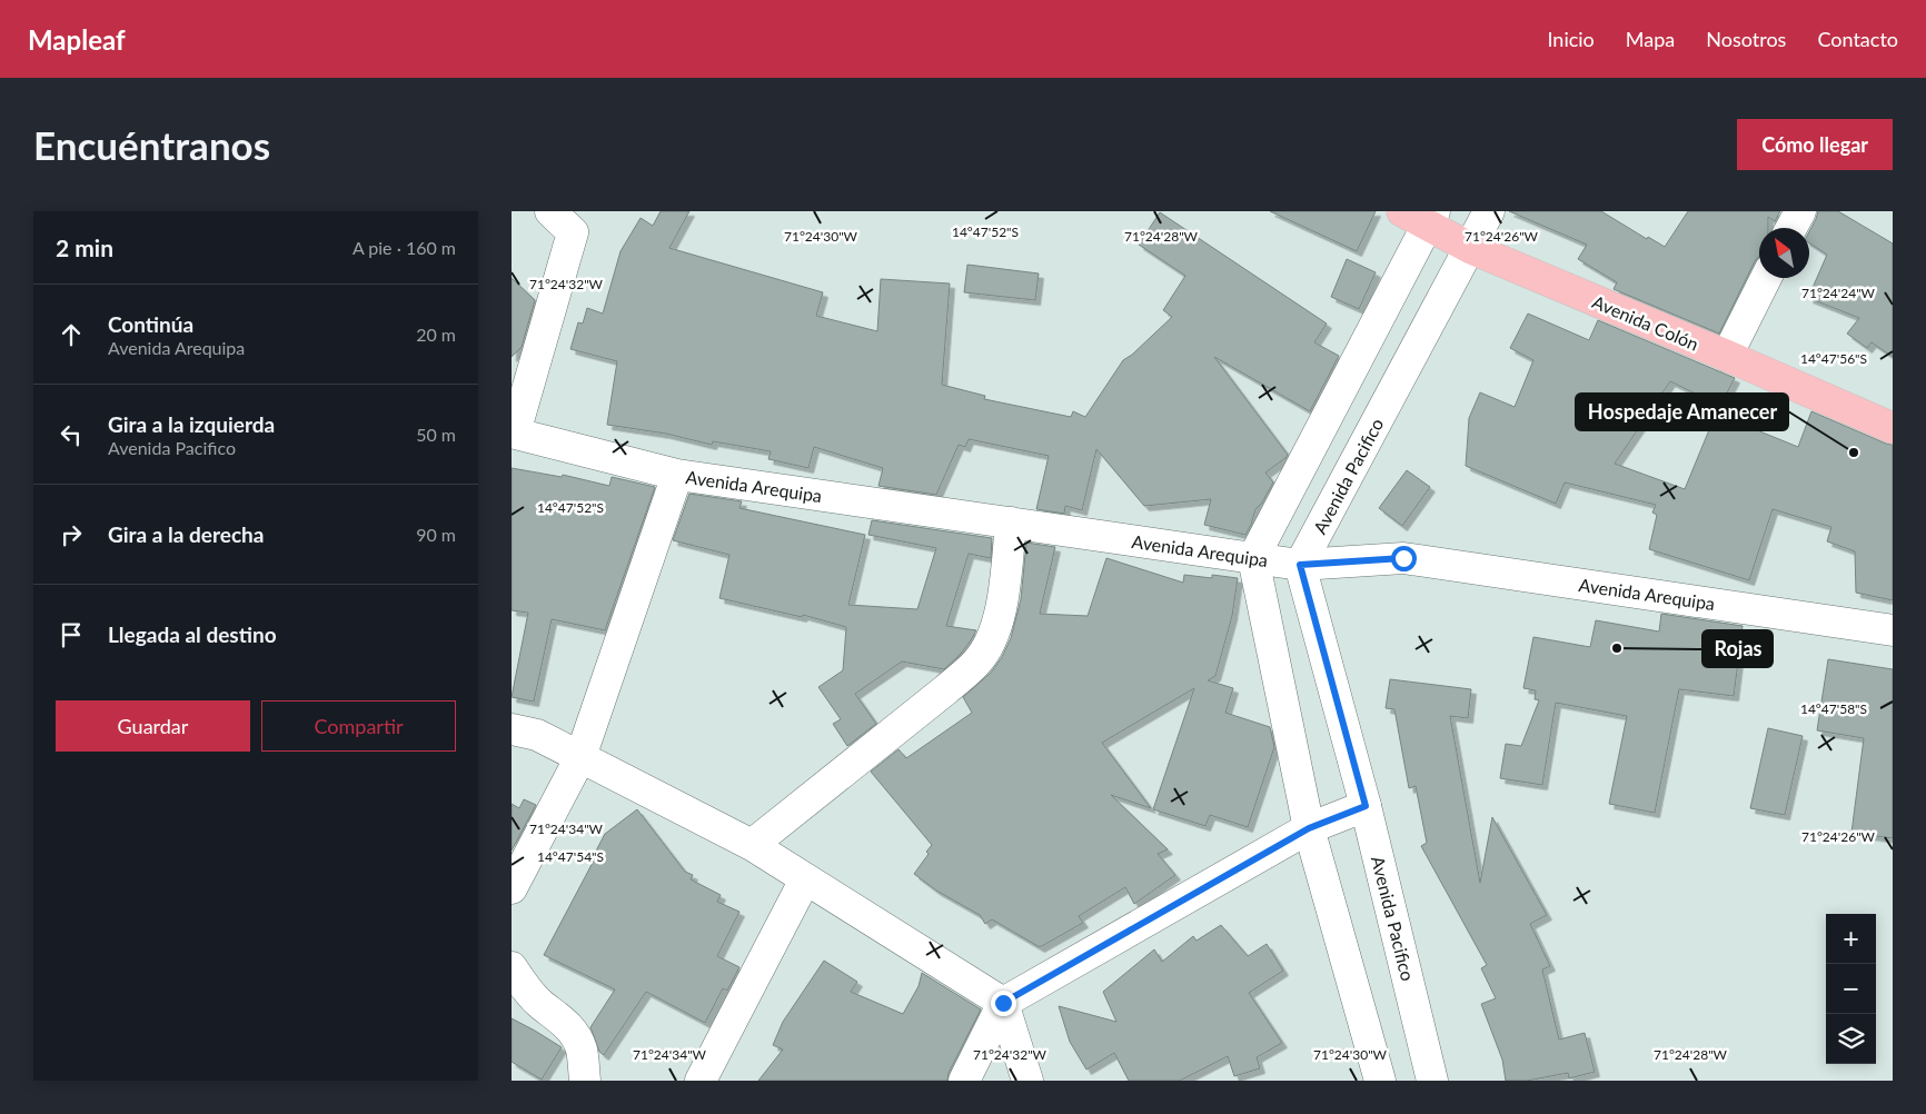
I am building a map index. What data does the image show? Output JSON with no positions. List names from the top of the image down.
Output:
{
  "streets": {
    "main road": ["Avenida Colón"],
    "street": ["Avenida Pacifico", "Avenida Arequipa"]
  },
  "crossings": [
    ["Avenida Colón", "Avenida Pacifico"],
    ["Avenida Pacifico", "Avenida Arequipa"]
  ],
  "places": ["Hospedaje Amanecer", "Rojas"],
  "north": "top left",
  "page": {
    "header": "Mapleaf",
    "nav": [
      "Inicio",
      "Mapa",
      "Nosotros",
      "Contacto"
    ],
    "buttons": [
      "Cómo llegar",
      ["Guardar", "Compartir"]
    ],
    "title": "Encuéntranos",
    "heading": ["2 min", "A pie · 160 m"],
    "list": [
      ["Continúa", "Avenida Arequipa", "20 m"],
      ["Gira a la izquierda", "Avenida Pacifico", "50 m"],
      ["Gira a la derecha", "90 m"],
      "Llegada al destino"
    ],
    "map_buttons": ["+", "−"]
  },
  "coordinates": [
    "14°47'52\"S",
    "71°24'30\"W",
    "71°24'28\"W",
    "71°24'26\"W",
    "71°24'32\"W",
    "71°24'24\"W",
    "14°47'56\"S",
    "14°47'58\"S",
    "71°24'34\"W",
    "14°47'54\"S"
  ]
}
